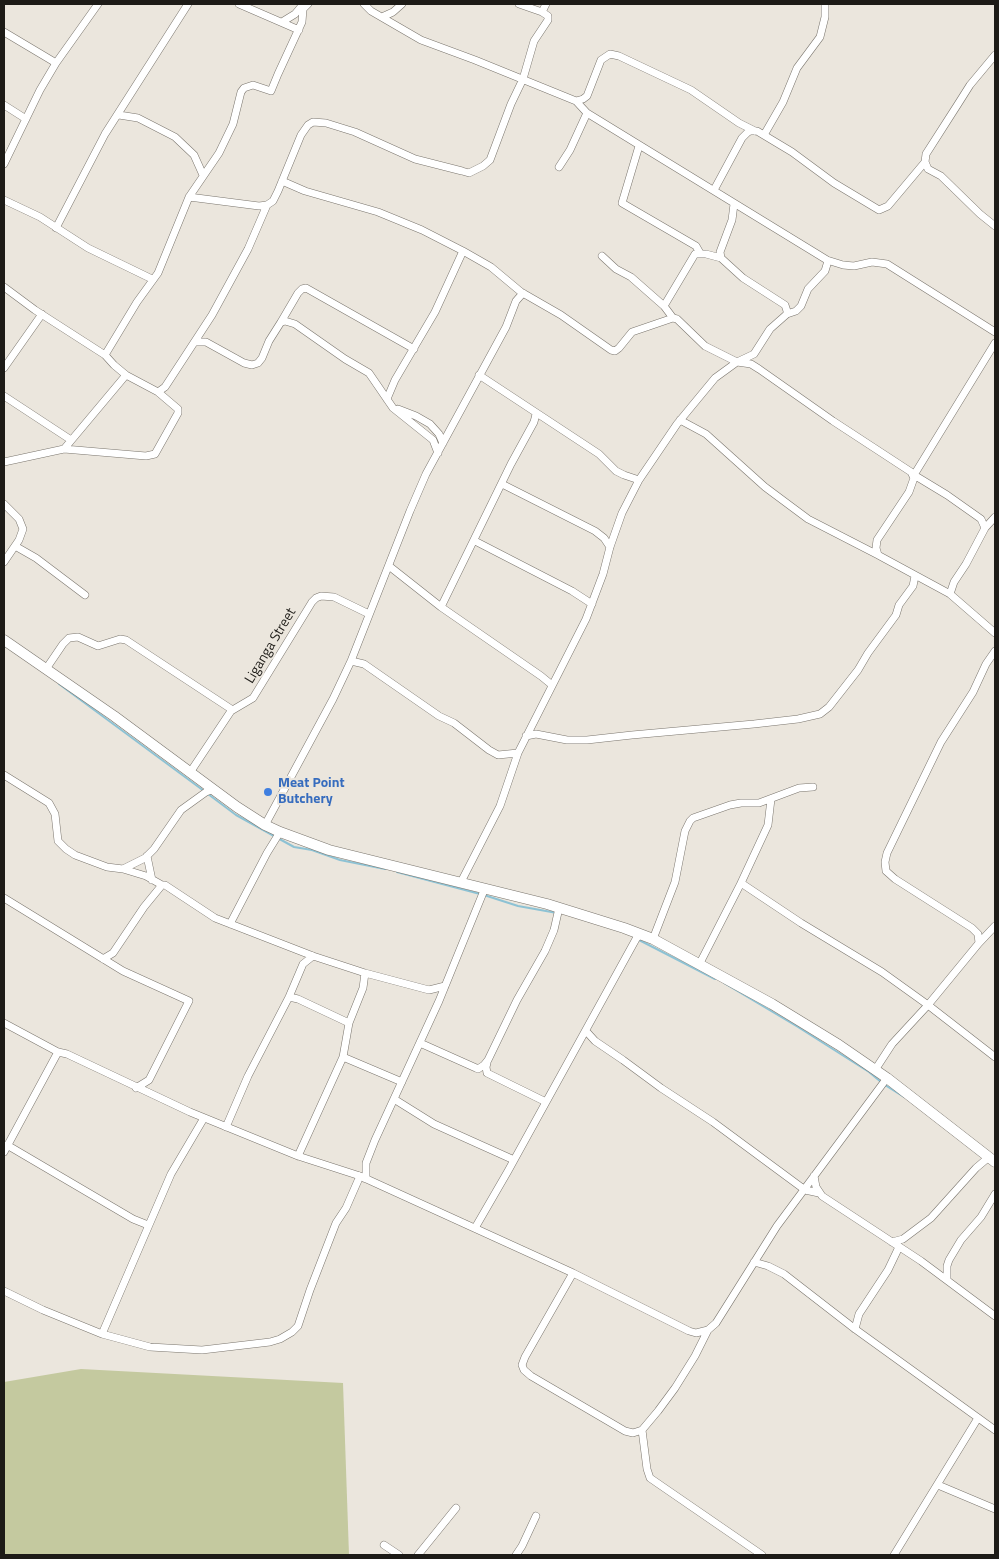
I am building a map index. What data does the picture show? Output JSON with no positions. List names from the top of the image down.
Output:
{
  "streets": {
    "street": ["Liganga Street"]
  },
  "places": ["Meat Point Butchery"]
}
